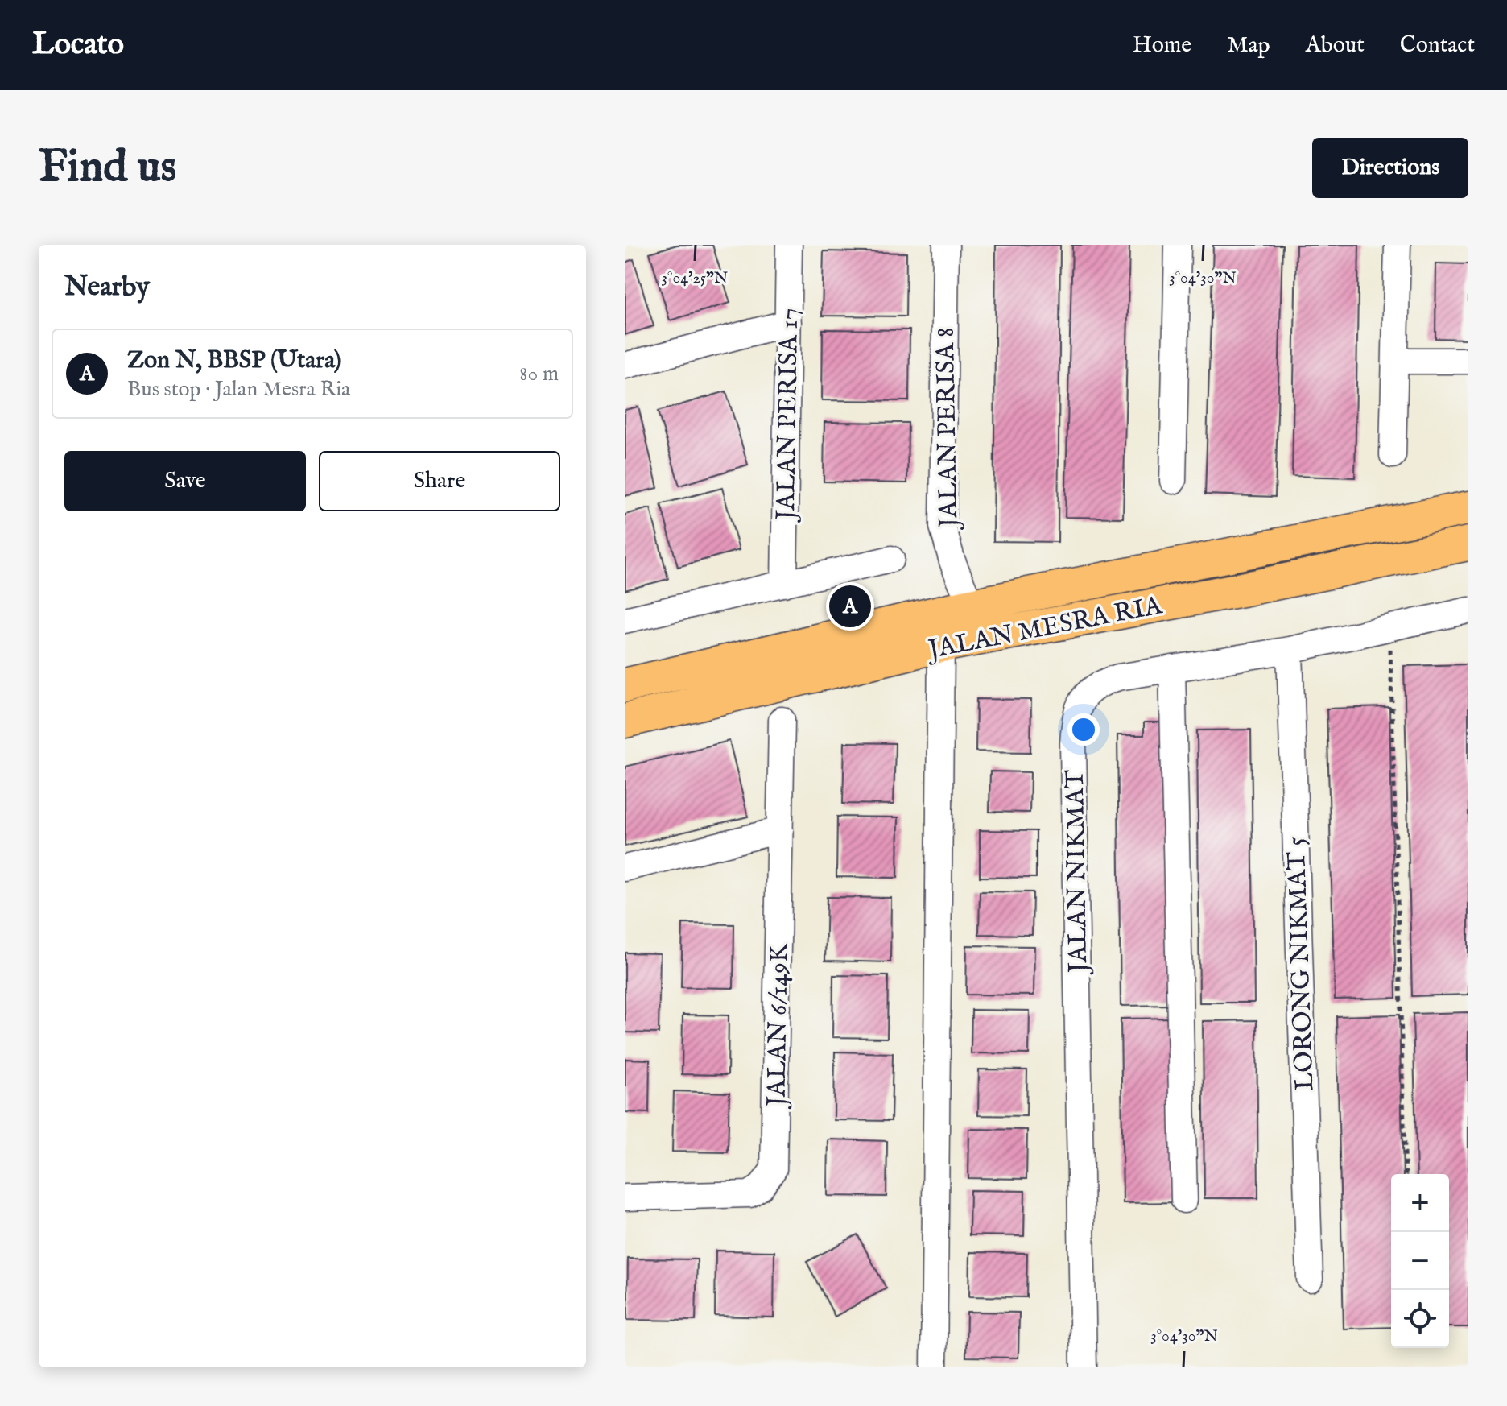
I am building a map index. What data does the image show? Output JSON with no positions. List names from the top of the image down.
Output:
{
  "streets": {
    "main road": ["JALAN MESRA RIA"],
    "street": [
      "JALAN PERISA 17",
      "JALAN PERISA 8",
      "JALAN NIKMAT",
      "LORONG NIKMAT 5",
      "JALAN 6/149K"
    ]
  },
  "crossings": [
    ["JALAN PERISA 8", "JALAN MESRA RIA"],
    ["JALAN NIKMAT", "LORONG NIKMAT 5"]
  ],
  "page": {
    "header": "Locato",
    "nav": [
      "Home",
      "Map",
      "About",
      "Contact"
    ],
    "buttons": [
      "Directions",
      ["Save", "Share"]
    ],
    "title": "Find us",
    "heading": "Nearby",
    "list": [
      {
        "mark": "A",
        "name": "Zon N, BBSP (Utara)",
        "note": "Bus stop · Jalan Mesra Ria",
        "value": "80 m"
      }
    ],
    "pins": "A",
    "map_buttons": ["+", "−"]
  },
  "coordinates": ["3°04'25\"N", "3°04'30\"N"]
}
